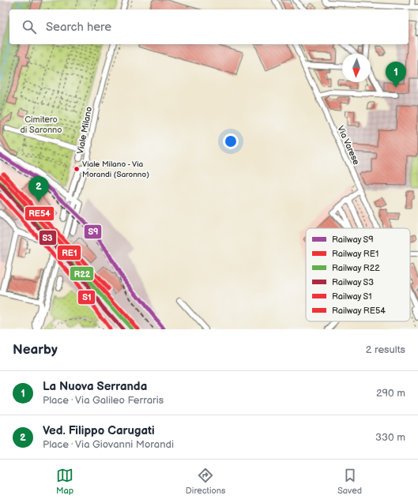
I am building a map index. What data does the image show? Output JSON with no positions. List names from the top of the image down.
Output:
{
  "streets": {
    "street": ["Viale Milano", "Via Varese"]
  },
  "parks": ["Cimitero di Saronno"],
  "places": ["Viale Milano - Via Morandi (Saronno)"],
  "lines": [
    "rail line S9",
    "rail line RE54",
    "rail line RE1",
    "rail line R22",
    "rail line S3",
    "rail line S1"
  ],
  "legend": [
    "Railway S9",
    "Railway RE1",
    "Railway R22",
    "Railway S3",
    "Railway S1",
    "Railway RE54"
  ],
  "north": "bottom",
  "page": {
    "search": "Search here",
    "pins": ["1", "2"],
    "heading": ["Nearby", "2 results"],
    "list": [
      {
        "mark": "1",
        "name": "La Nuova Serranda",
        "note": "Place · Via Galileo Ferraris",
        "value": "290 m"
      },
      {
        "mark": "2",
        "name": "Ved. Filippo Carugati",
        "note": "Place · Via Giovanni Morandi",
        "value": "330 m"
      }
    ],
    "nav": ["Map", "Directions", "Saved"]
  }
}
